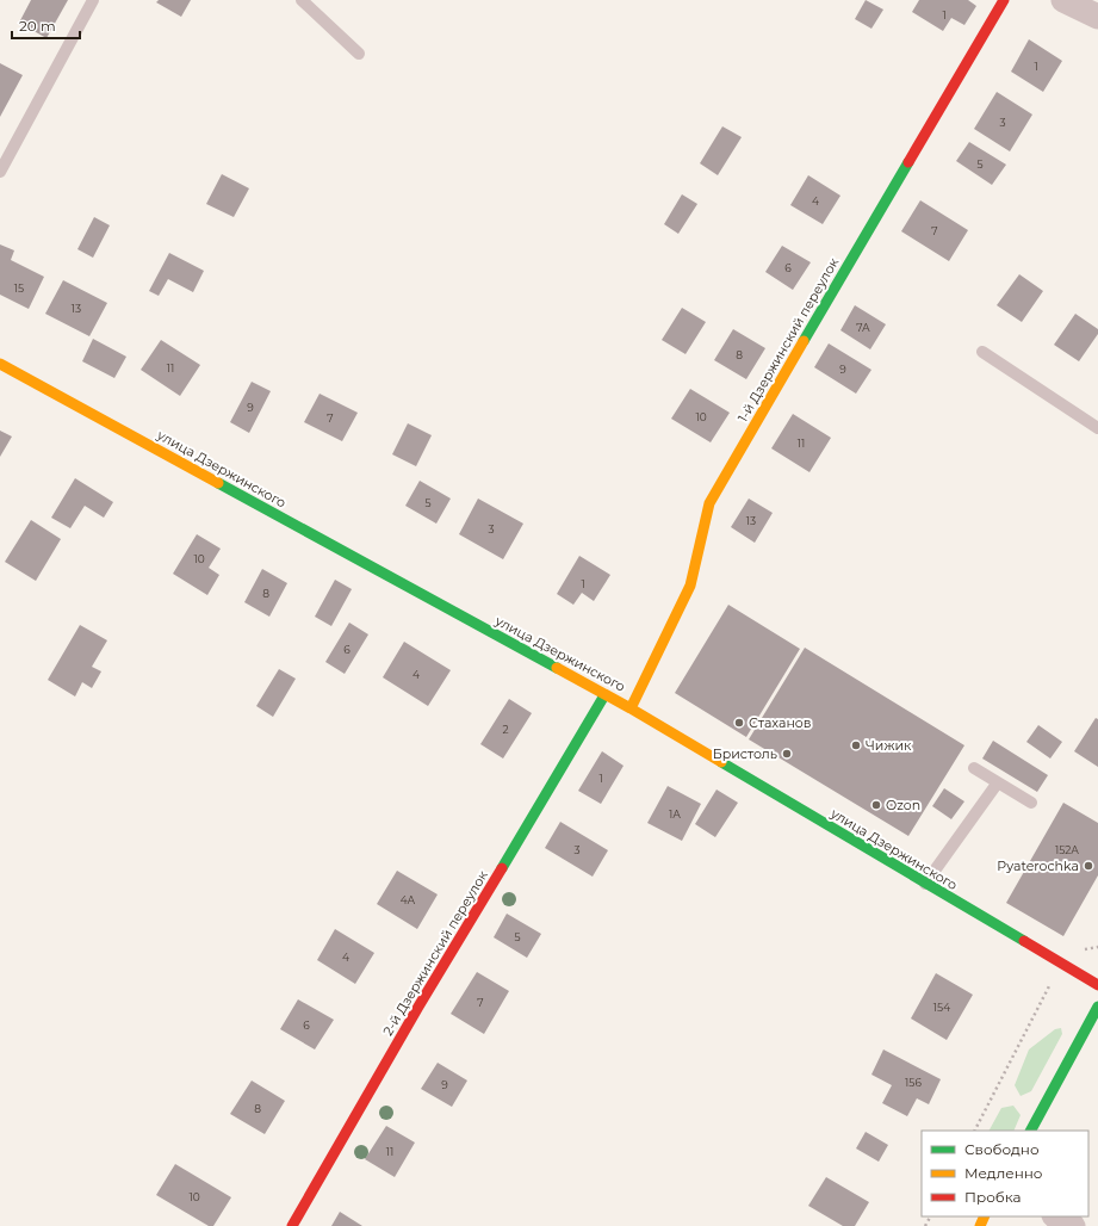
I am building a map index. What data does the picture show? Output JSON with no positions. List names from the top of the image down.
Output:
{
  "streets": {
    "street": ["1-й Дзержинский переулок", "улица Дзержинского", "2-й Дзержинский переулок"]
  },
  "crossings": [
    ["1-й Дзержинский переулок", "улица Дзержинского"],
    ["улица Дзержинского", "2-й Дзержинский переулок"]
  ],
  "places": [
    "Стаханов",
    "Чижик",
    "Бристоль",
    "Ozon",
    "Pyaterochka"
  ],
  "house_numbers": [
    "1",
    "1",
    "3",
    "5",
    "4",
    "7",
    "6",
    "15",
    "13",
    "7А",
    "8",
    "11",
    "9",
    "9",
    "10",
    "7",
    "11",
    "5",
    "13",
    "3",
    "10",
    "1",
    "8",
    "6",
    "4",
    "2",
    "1",
    "1А",
    "3",
    "152А",
    "4А",
    "5",
    "4",
    "7",
    "154",
    "6",
    "156",
    "9",
    "8",
    "11",
    "10"
  ],
  "legend": ["Свободно", "Медленно", "Пробка"],
  "scale_bar": "20 m"
}
